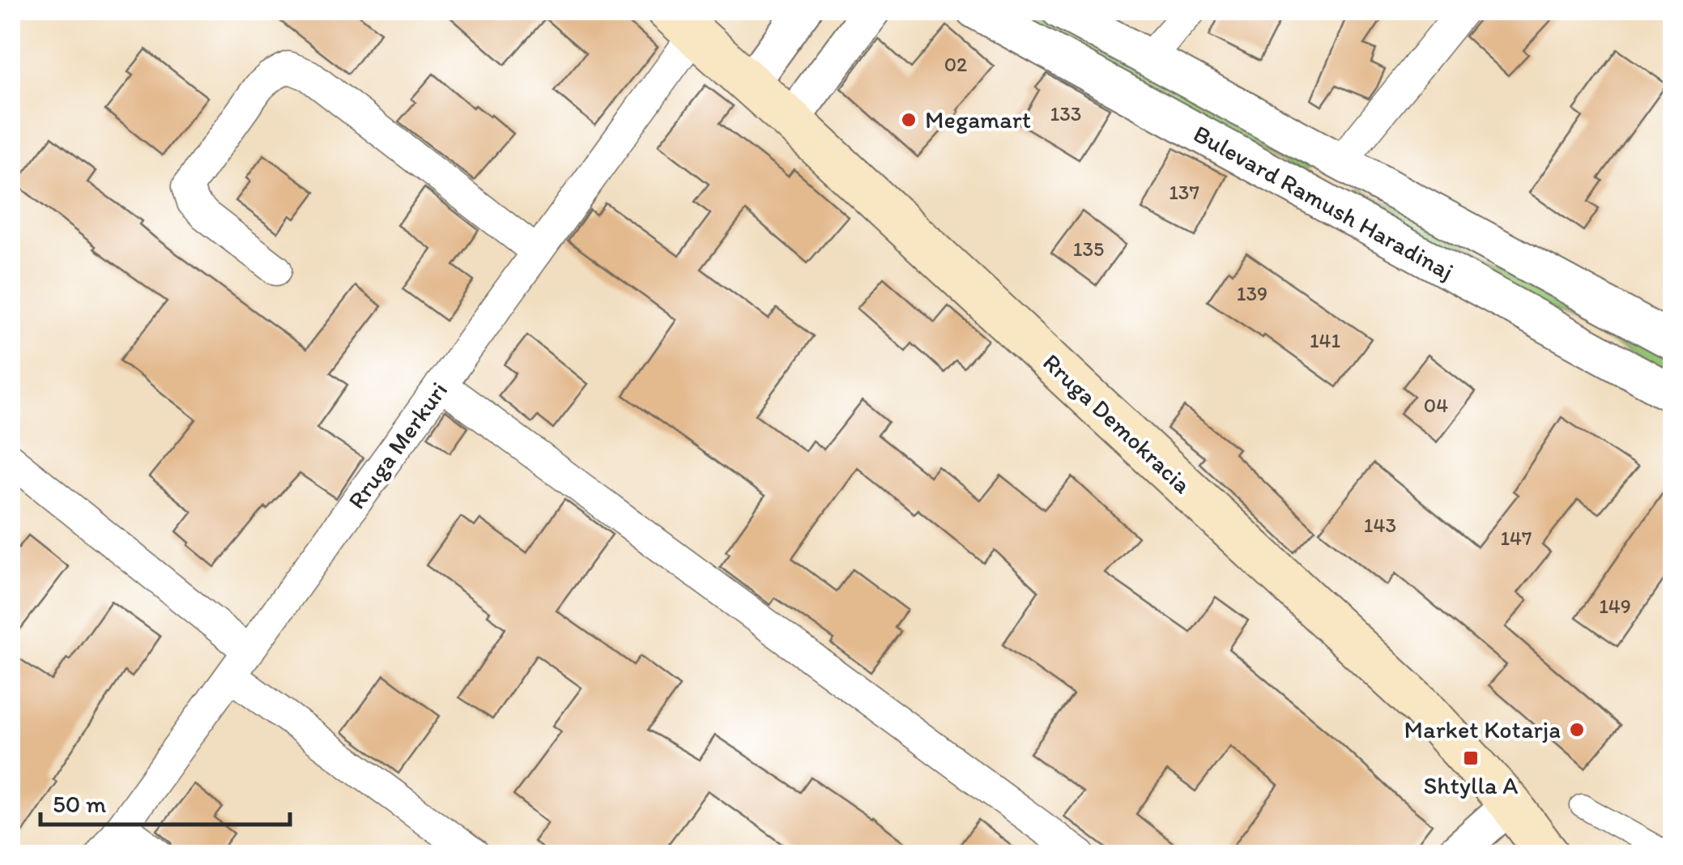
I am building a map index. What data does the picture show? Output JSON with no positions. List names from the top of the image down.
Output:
{
  "streets": {
    "main road": ["Rruga Demokracia"],
    "street": ["Bulevard Ramush Haradinaj", "Rruga Merkuri"]
  },
  "crossings": [
    ["Rruga Demokracia", "Rruga Merkuri"]
  ],
  "places": {
    "other": ["Megamart", "Market Kotarja"],
    "transit": ["Shtylla A"]
  },
  "house_numbers": [
    "02",
    "133",
    "137",
    "135",
    "139",
    "141",
    "04",
    "143",
    "147",
    "149"
  ],
  "scale_bar": "50 m"
}
